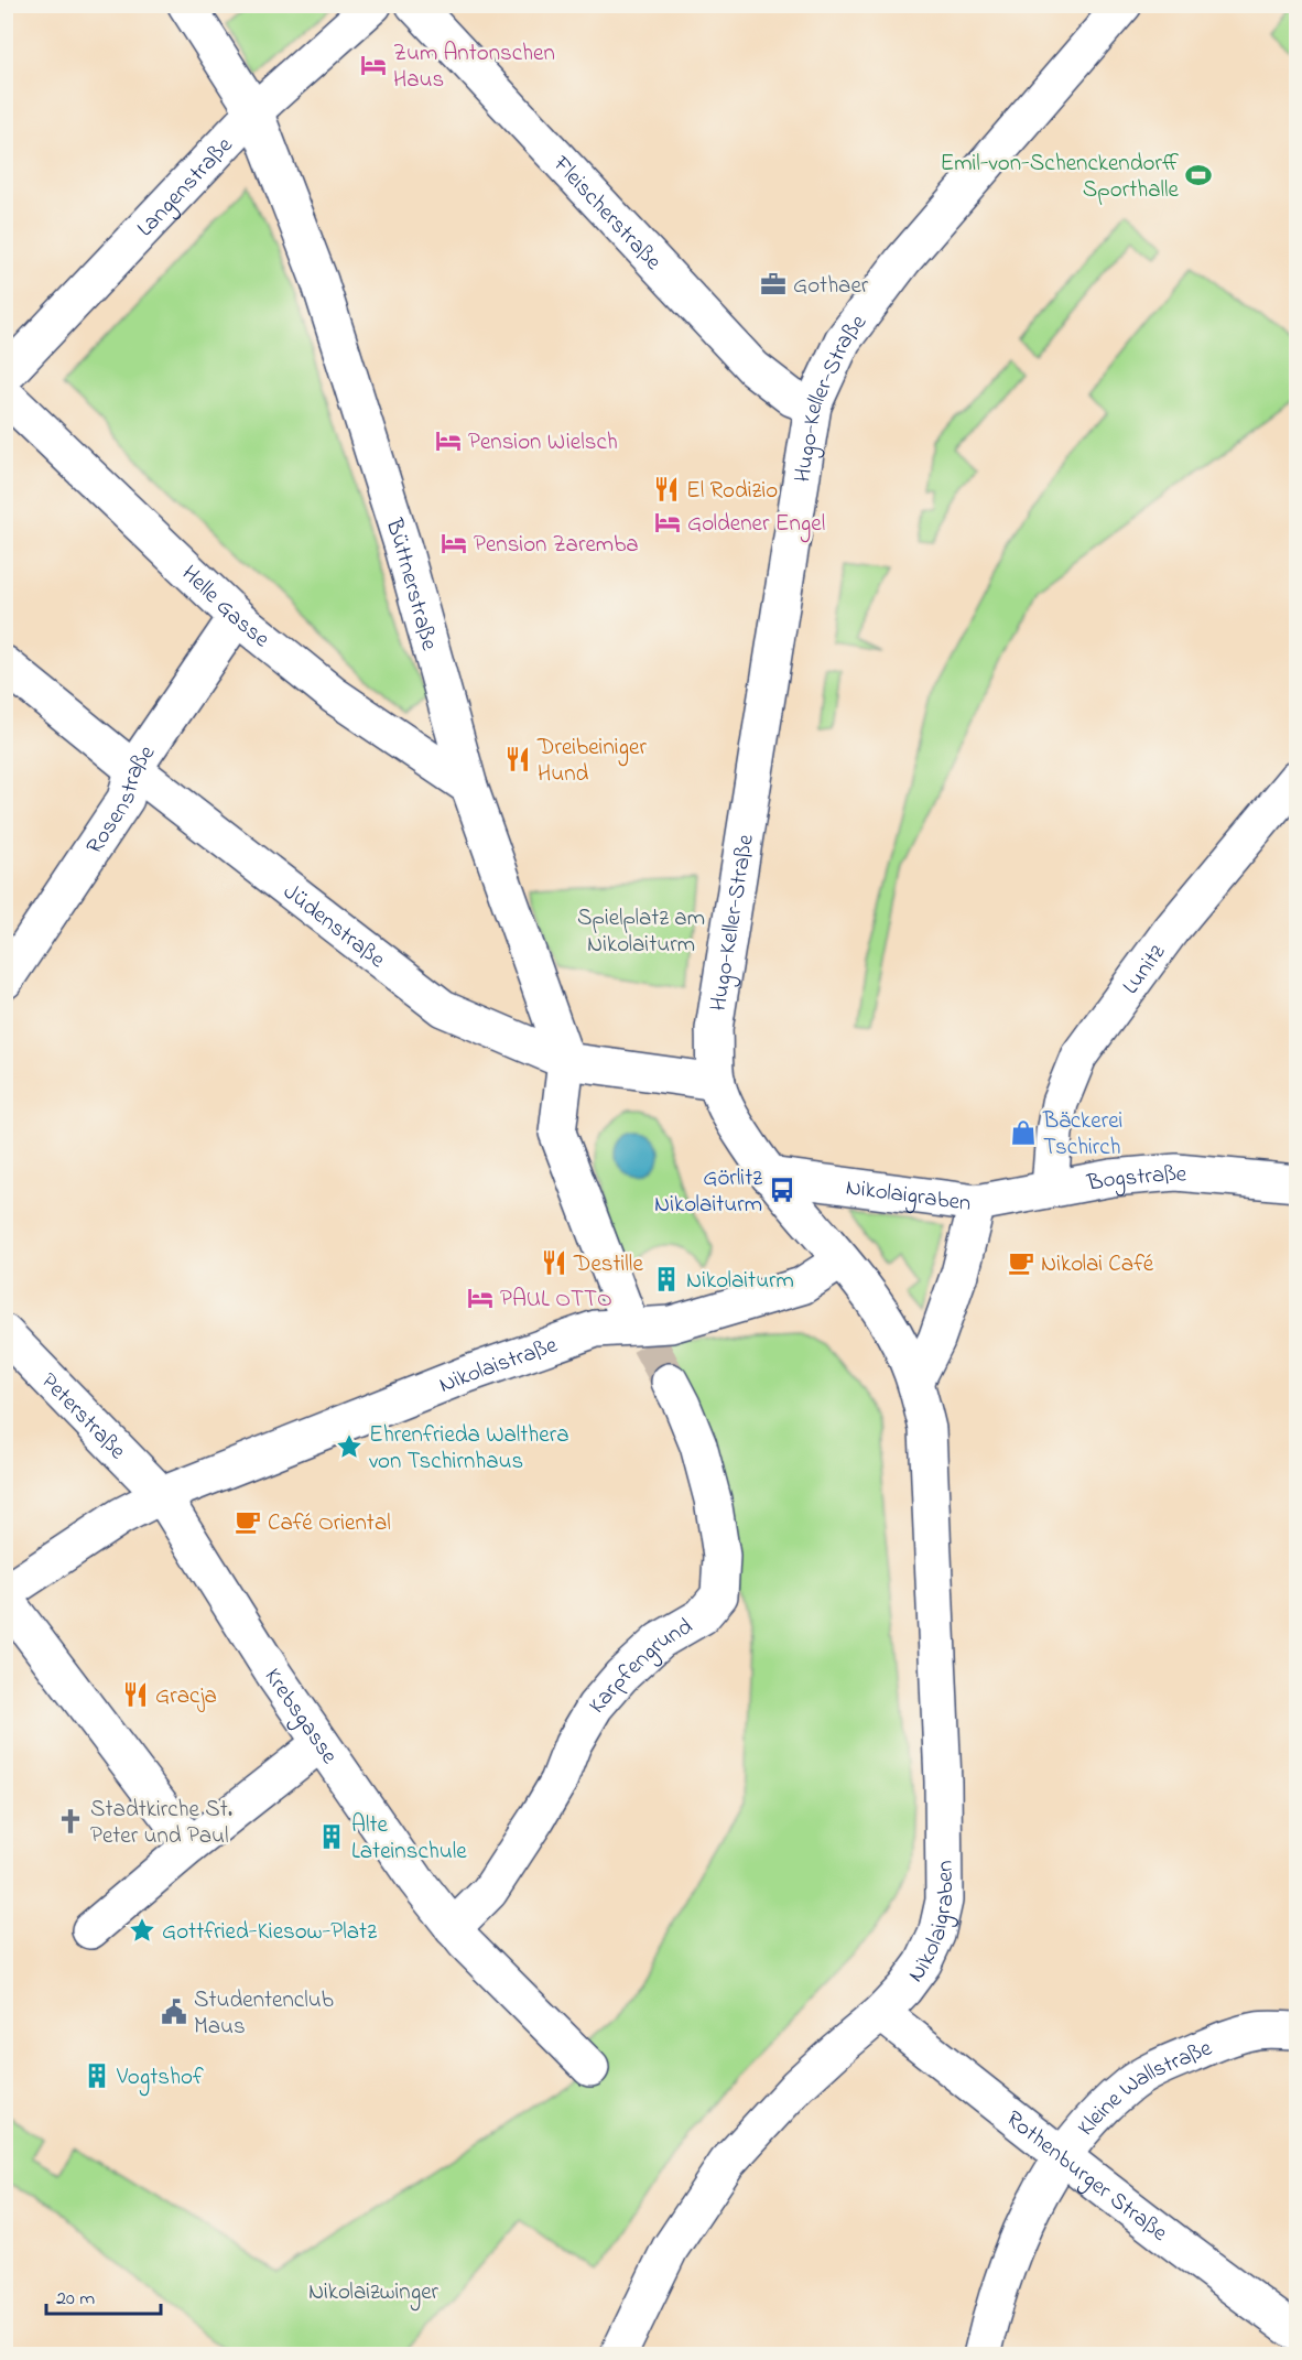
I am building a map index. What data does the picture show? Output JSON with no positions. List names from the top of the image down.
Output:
{
  "streets": {
    "street": [
      "Langenstraße",
      "Fleischerstraße",
      "Hugo-Keller-Straße",
      "Büttnerstraße",
      "Helle Gasse",
      "Rosenstraße",
      "Jüdenstraße",
      "Lunitz",
      "Bogstraße",
      "Nikolaigraben",
      "Nikolaistraße",
      "Peterstraße",
      "Karpfengrund",
      "Krebsgasse",
      "Kleine Wallstraße",
      "Rothenburger Straße"
    ]
  },
  "crossings": [
    ["Langenstraße", "Büttnerstraße"],
    ["Fleischerstraße", "Hugo-Keller-Straße"],
    ["Hugo-Keller-Straße", "Jüdenstraße"],
    ["Hugo-Keller-Straße", "Nikolaigraben"],
    ["Büttnerstraße", "Helle Gasse"],
    ["Büttnerstraße", "Jüdenstraße"],
    ["Helle Gasse", "Rosenstraße"],
    ["Rosenstraße", "Jüdenstraße"],
    ["Jüdenstraße", "Nikolaigraben"],
    ["Lunitz", "Bogstraße"],
    ["Bogstraße", "Nikolaigraben"],
    ["Nikolaigraben", "Nikolaistraße"],
    ["Nikolaigraben", "Rothenburger Straße"],
    ["Nikolaistraße", "Peterstraße"],
    ["Nikolaistraße", "Krebsgasse"],
    ["Peterstraße", "Krebsgasse"],
    ["Karpfengrund", "Krebsgasse"],
    ["Kleine Wallstraße", "Rothenburger Straße"]
  ],
  "parks": ["Spielplatz am Nikolaiturm", "Nikolaizwinger"],
  "places": {
    "hotel": [
      "Zum Antonschen Haus",
      "Pension Wielsch",
      "Goldener Engel",
      "Pension Zaremba",
      "PAUL OTTO"
    ],
    "sports": ["Emil-von-Schenckendorff Sporthalle"],
    "office": ["Gothaer"],
    "restaurant": [
      "El Rodizio",
      "Dreibeiniger Hund",
      "Destille",
      "Gracja"
    ],
    "shop": ["Bäckerei Tschirch"],
    "bus stop": ["Görlitz Nikolaiturm"],
    "cafe": ["Nikolai Café", "Café Oriental"],
    "building": ["Nikolaiturm", "Alte Lateinschule", "Vogtshof"],
    "place": ["Ehrenfrieda Walthera von Tschirnhaus", "Gottfried-Kiesow-Platz"],
    "church": ["Stadtkirche St. Peter und Paul"],
    "public building": ["Studentenclub Maus"]
  },
  "scale_bar": "20 m"
}
